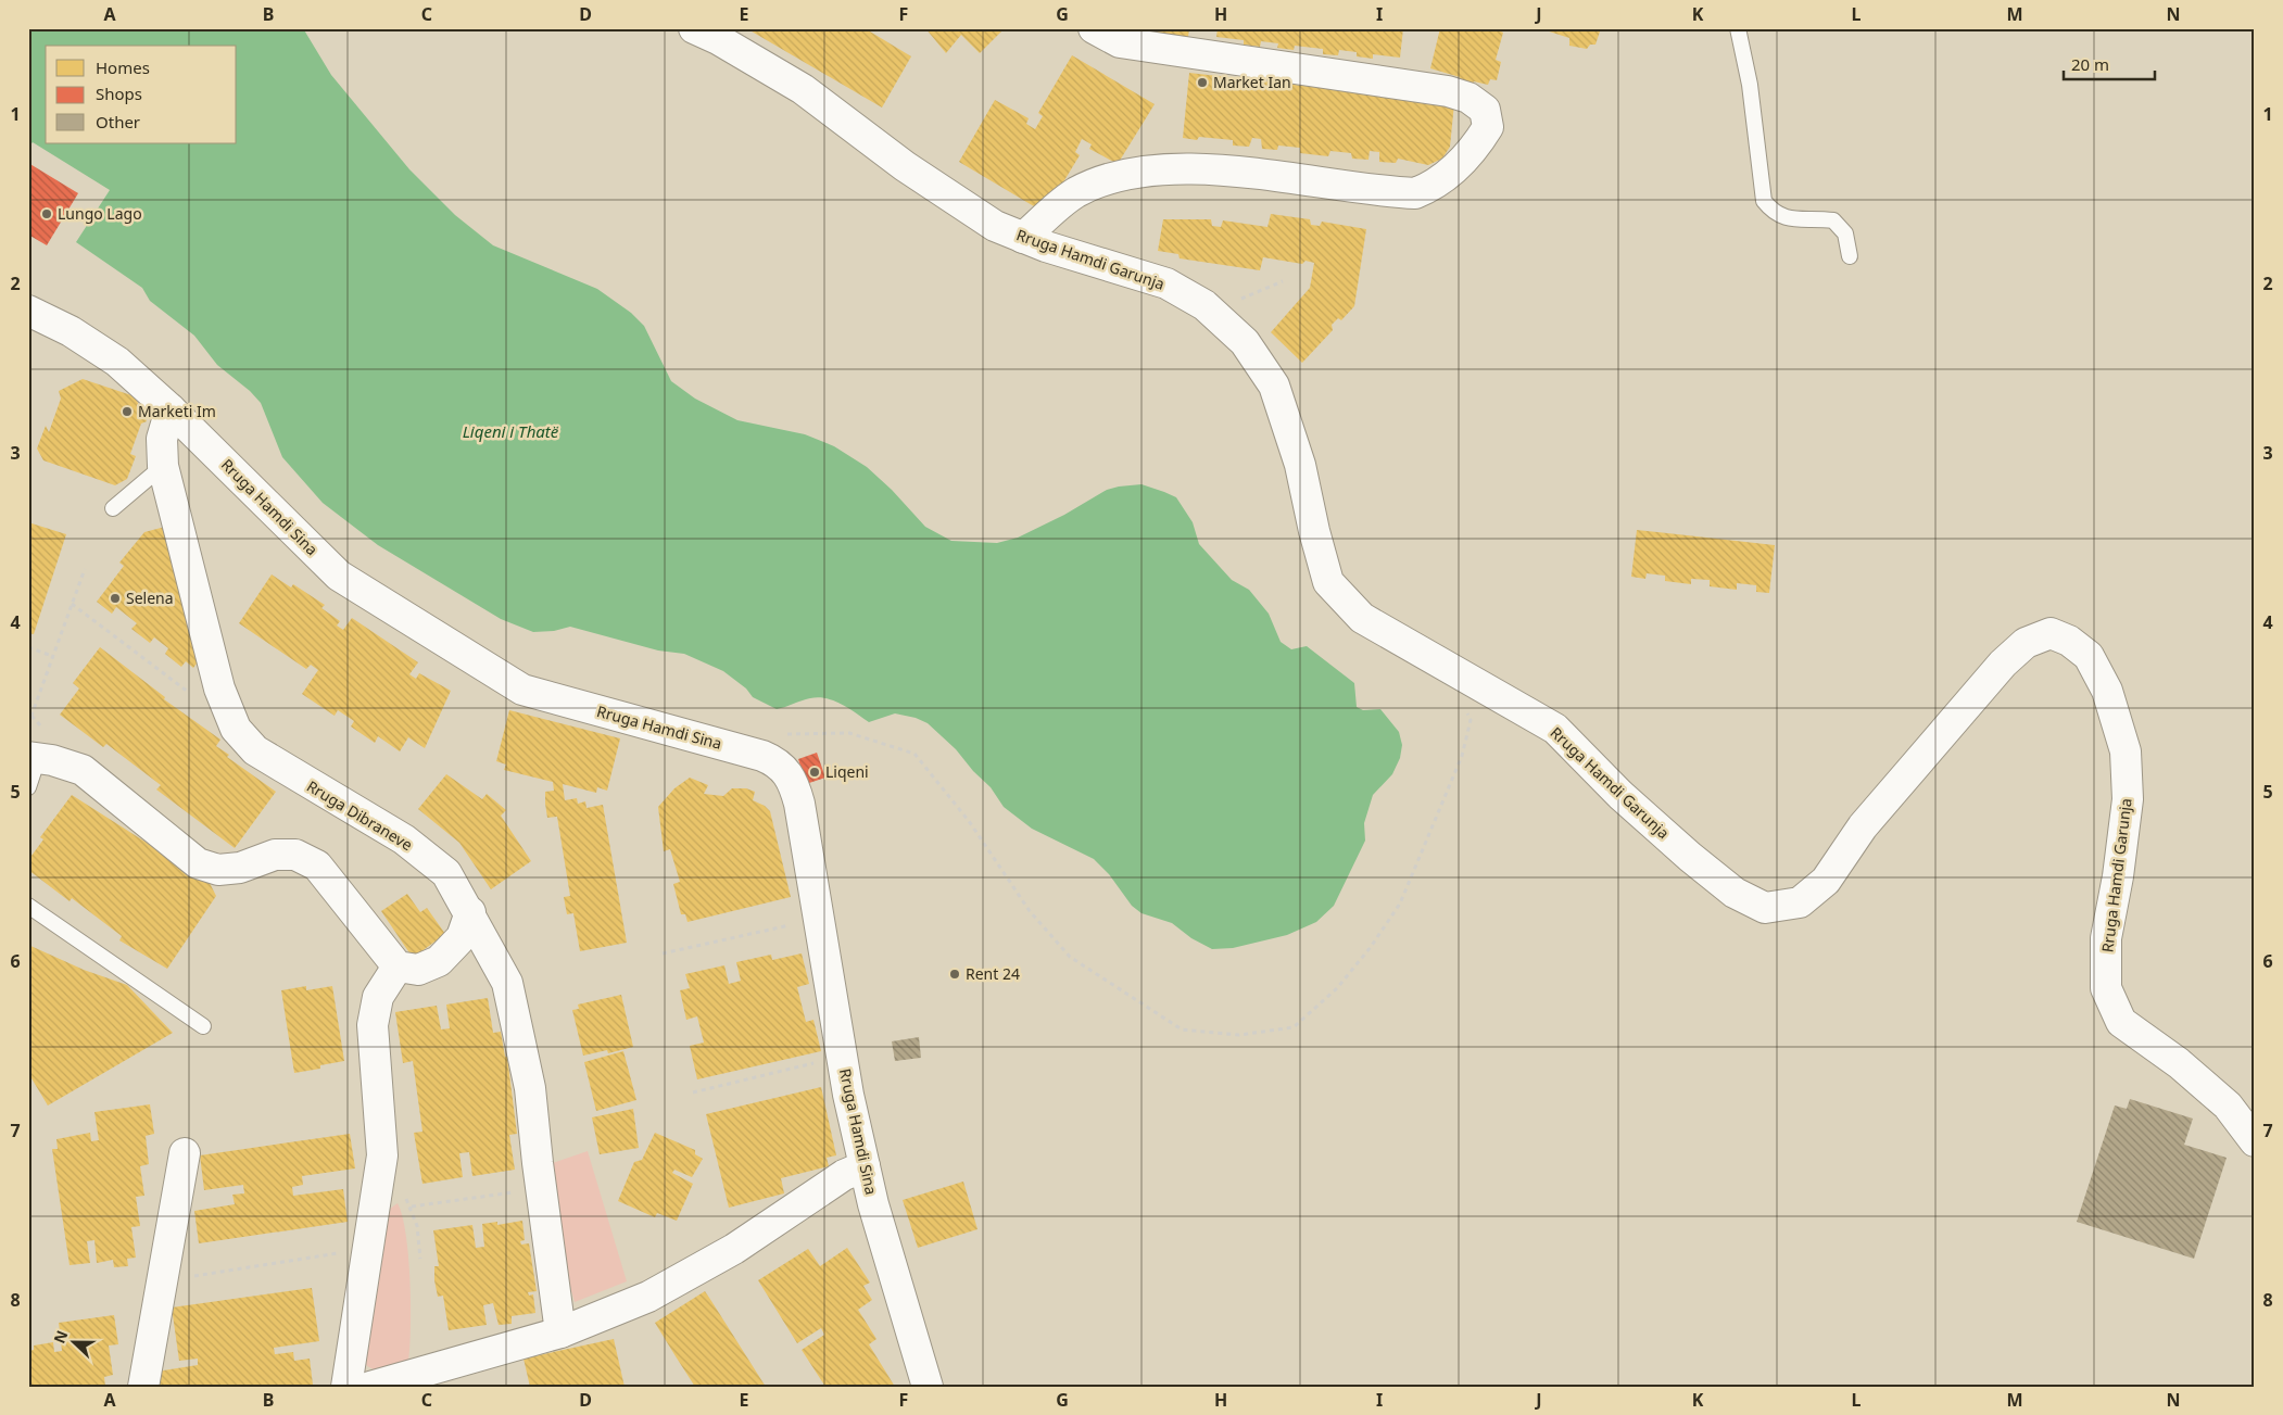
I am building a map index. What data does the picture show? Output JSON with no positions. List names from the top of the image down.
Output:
{
  "streets": {
    "street": ["Rruga Hamdi Garunja", "Rruga Hamdi Sina", "Rruga Dibraneve"]
  },
  "crossings": [
    ["Rruga Hamdi Sina", "Rruga Dibraneve"]
  ],
  "water": ["Liqeni i Thatë"],
  "places": [
    "Market Ian",
    "Lungo Lago",
    "Marketi Im",
    "Selena",
    "Liqeni",
    "Rent 24"
  ],
  "legend": ["Homes", "Shops", "Other"],
  "scale_bar": "20 m",
  "north": "left",
  "grid": {
    "columns": [
      "A",
      "B",
      "C",
      "D",
      "E",
      "F",
      "G",
      "H",
      "I",
      "J",
      "K",
      "L",
      "M",
      "N"
    ],
    "rows": [
      "1",
      "2",
      "3",
      "4",
      "5",
      "6",
      "7",
      "8"
    ]
  }
}
